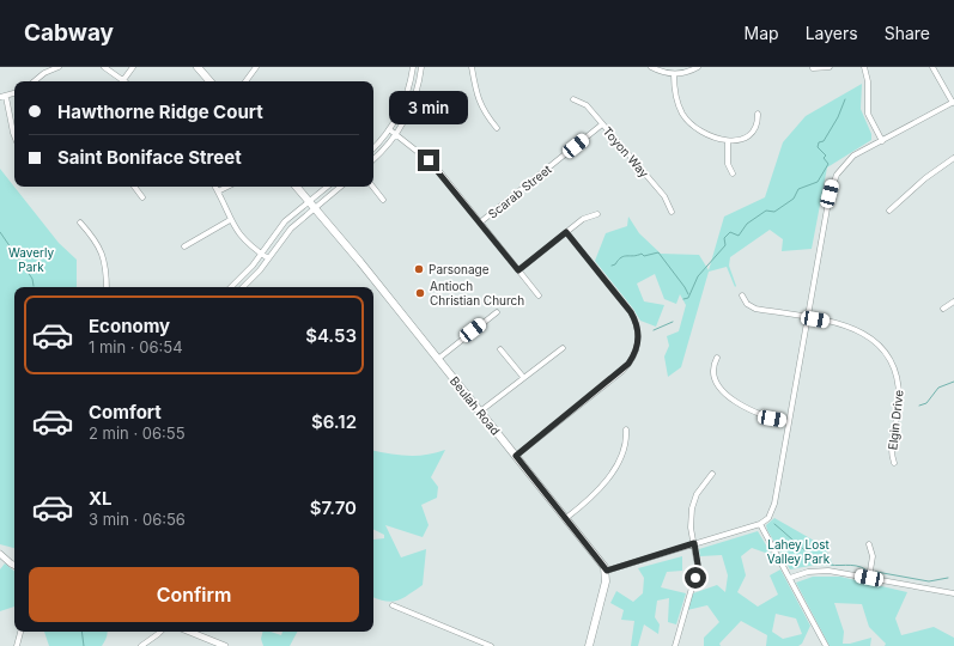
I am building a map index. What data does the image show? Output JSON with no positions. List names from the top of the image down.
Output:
{
  "streets": {
    "main road": ["Beulah Road"],
    "street": ["Toyon Way", "Scarab Street", "Elgin Drive"]
  },
  "crossings": [
    ["Toyon Way", "Scarab Street"]
  ],
  "parks": ["Waverly Park", "Lahey Lost Valley Park"],
  "places": ["Parsonage", "Antioch Christian Church"],
  "page": {
    "header": "Cabway",
    "nav": ["Map", "Layers", "Share"],
    "banner": ["Hawthorne Ridge Court", "Saint Boniface Street"],
    "bubble": "3 min",
    "list": [
      {
        "name": "Economy",
        "note": "1 min · 06:54",
        "value": "$4.53"
      },
      {
        "name": "Comfort",
        "note": "2 min · 06:55",
        "value": "$6.12"
      },
      {
        "name": "XL",
        "note": "3 min · 06:56",
        "value": "$7.70"
      }
    ],
    "buttons": "Confirm"
  }
}
